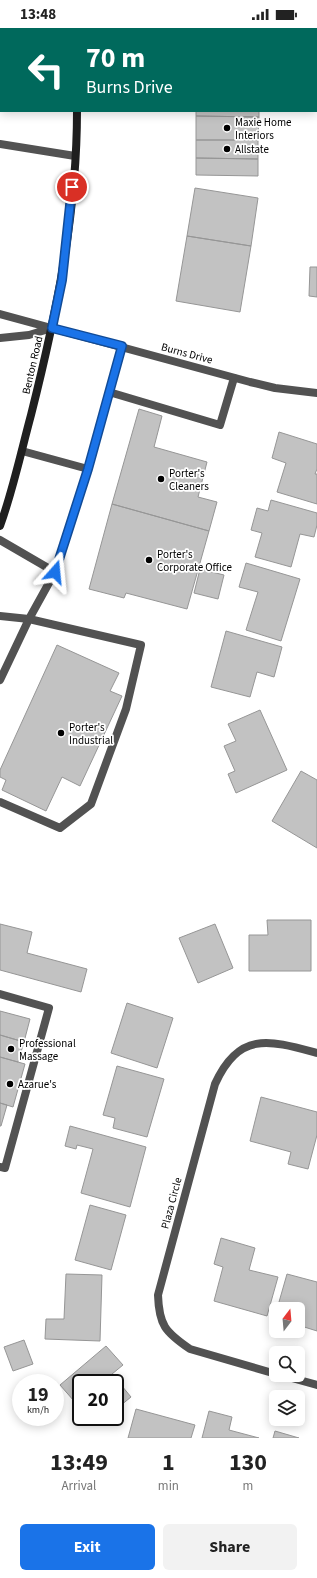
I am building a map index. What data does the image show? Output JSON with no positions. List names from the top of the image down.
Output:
{
  "streets": {
    "main road": ["Benton Road"],
    "street": ["Burns Drive", "Plaza Circle"]
  },
  "crossings": [
    ["Burns Drive", "Benton Road"]
  ],
  "places": [
    "Maxie Home Interiors",
    "Allstate",
    "Porter's Cleaners",
    "Porter's Corporate Office",
    "Porter's Industrial",
    "Professional Massage",
    "Azarue's"
  ],
  "north": "top",
  "page": {
    "status": "13:48",
    "turn": ["70 m", "Burns Drive"],
    "speed": "19 km/h",
    "limit": "20",
    "eta": [
      "13:49",
      "Arrival",
      "1",
      "min",
      "130",
      "m"
    ],
    "buttons": ["Exit", "Share"]
  }
}
